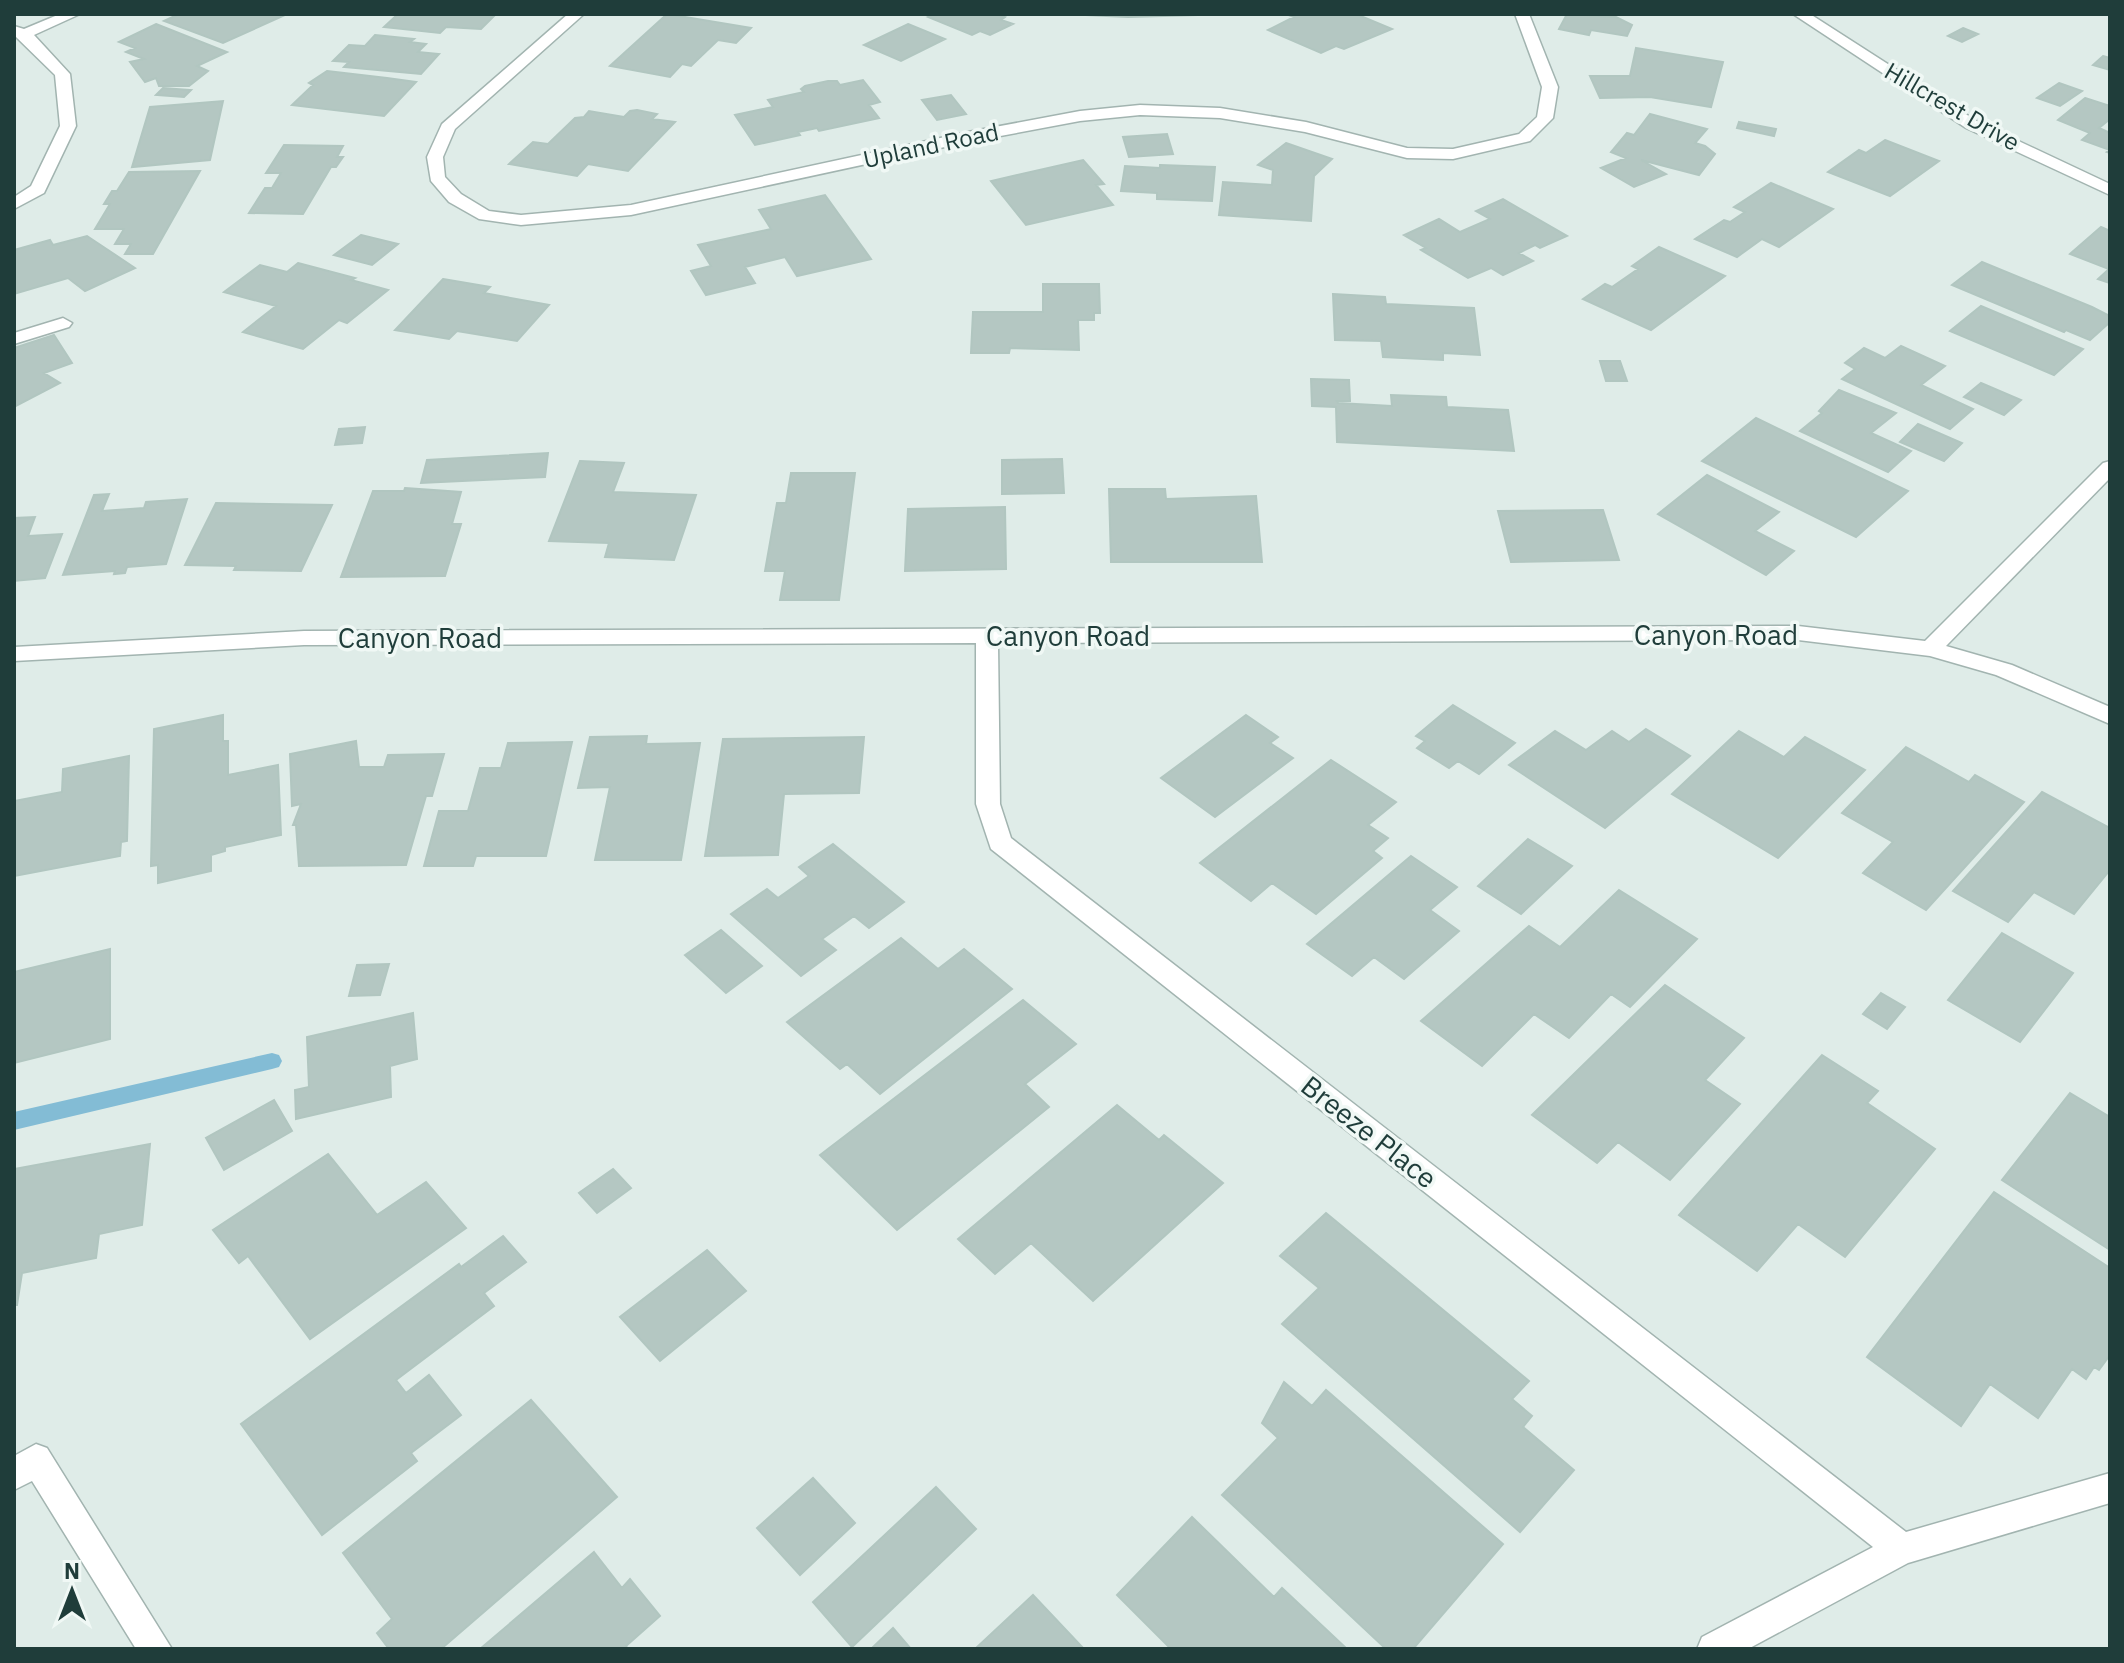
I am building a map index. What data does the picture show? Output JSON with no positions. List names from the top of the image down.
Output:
{
  "streets": {
    "street": [
      "Hillcrest Drive",
      "Upland Road",
      "Canyon Road",
      "Breeze Place"
    ]
  },
  "crossings": [
    ["Canyon Road", "Breeze Place"]
  ],
  "north": "top"
}
